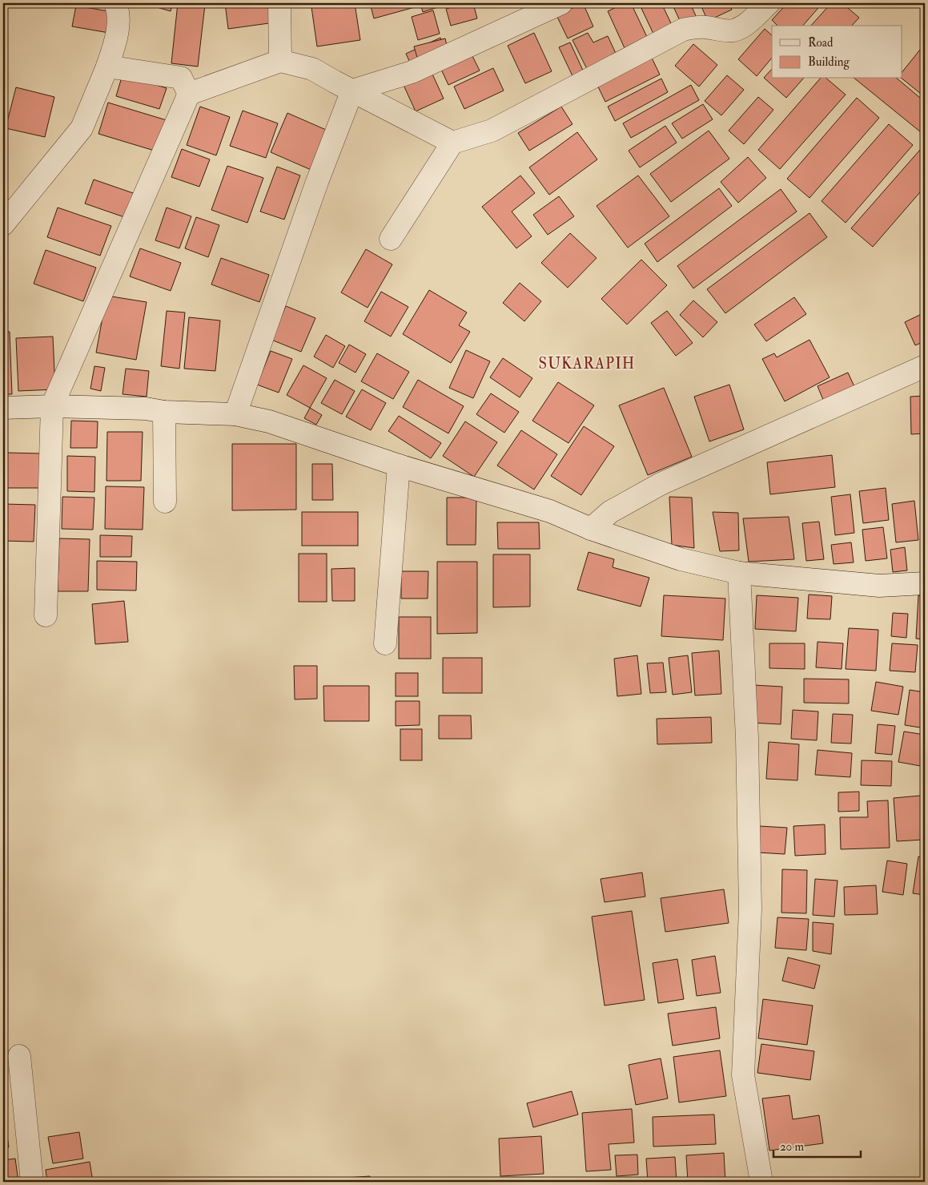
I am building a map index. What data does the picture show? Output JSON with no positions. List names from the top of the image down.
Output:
{
  "districts": ["SUKARAPIH"],
  "legend": ["Road", "Building"],
  "scale_bar": "20 m"
}
